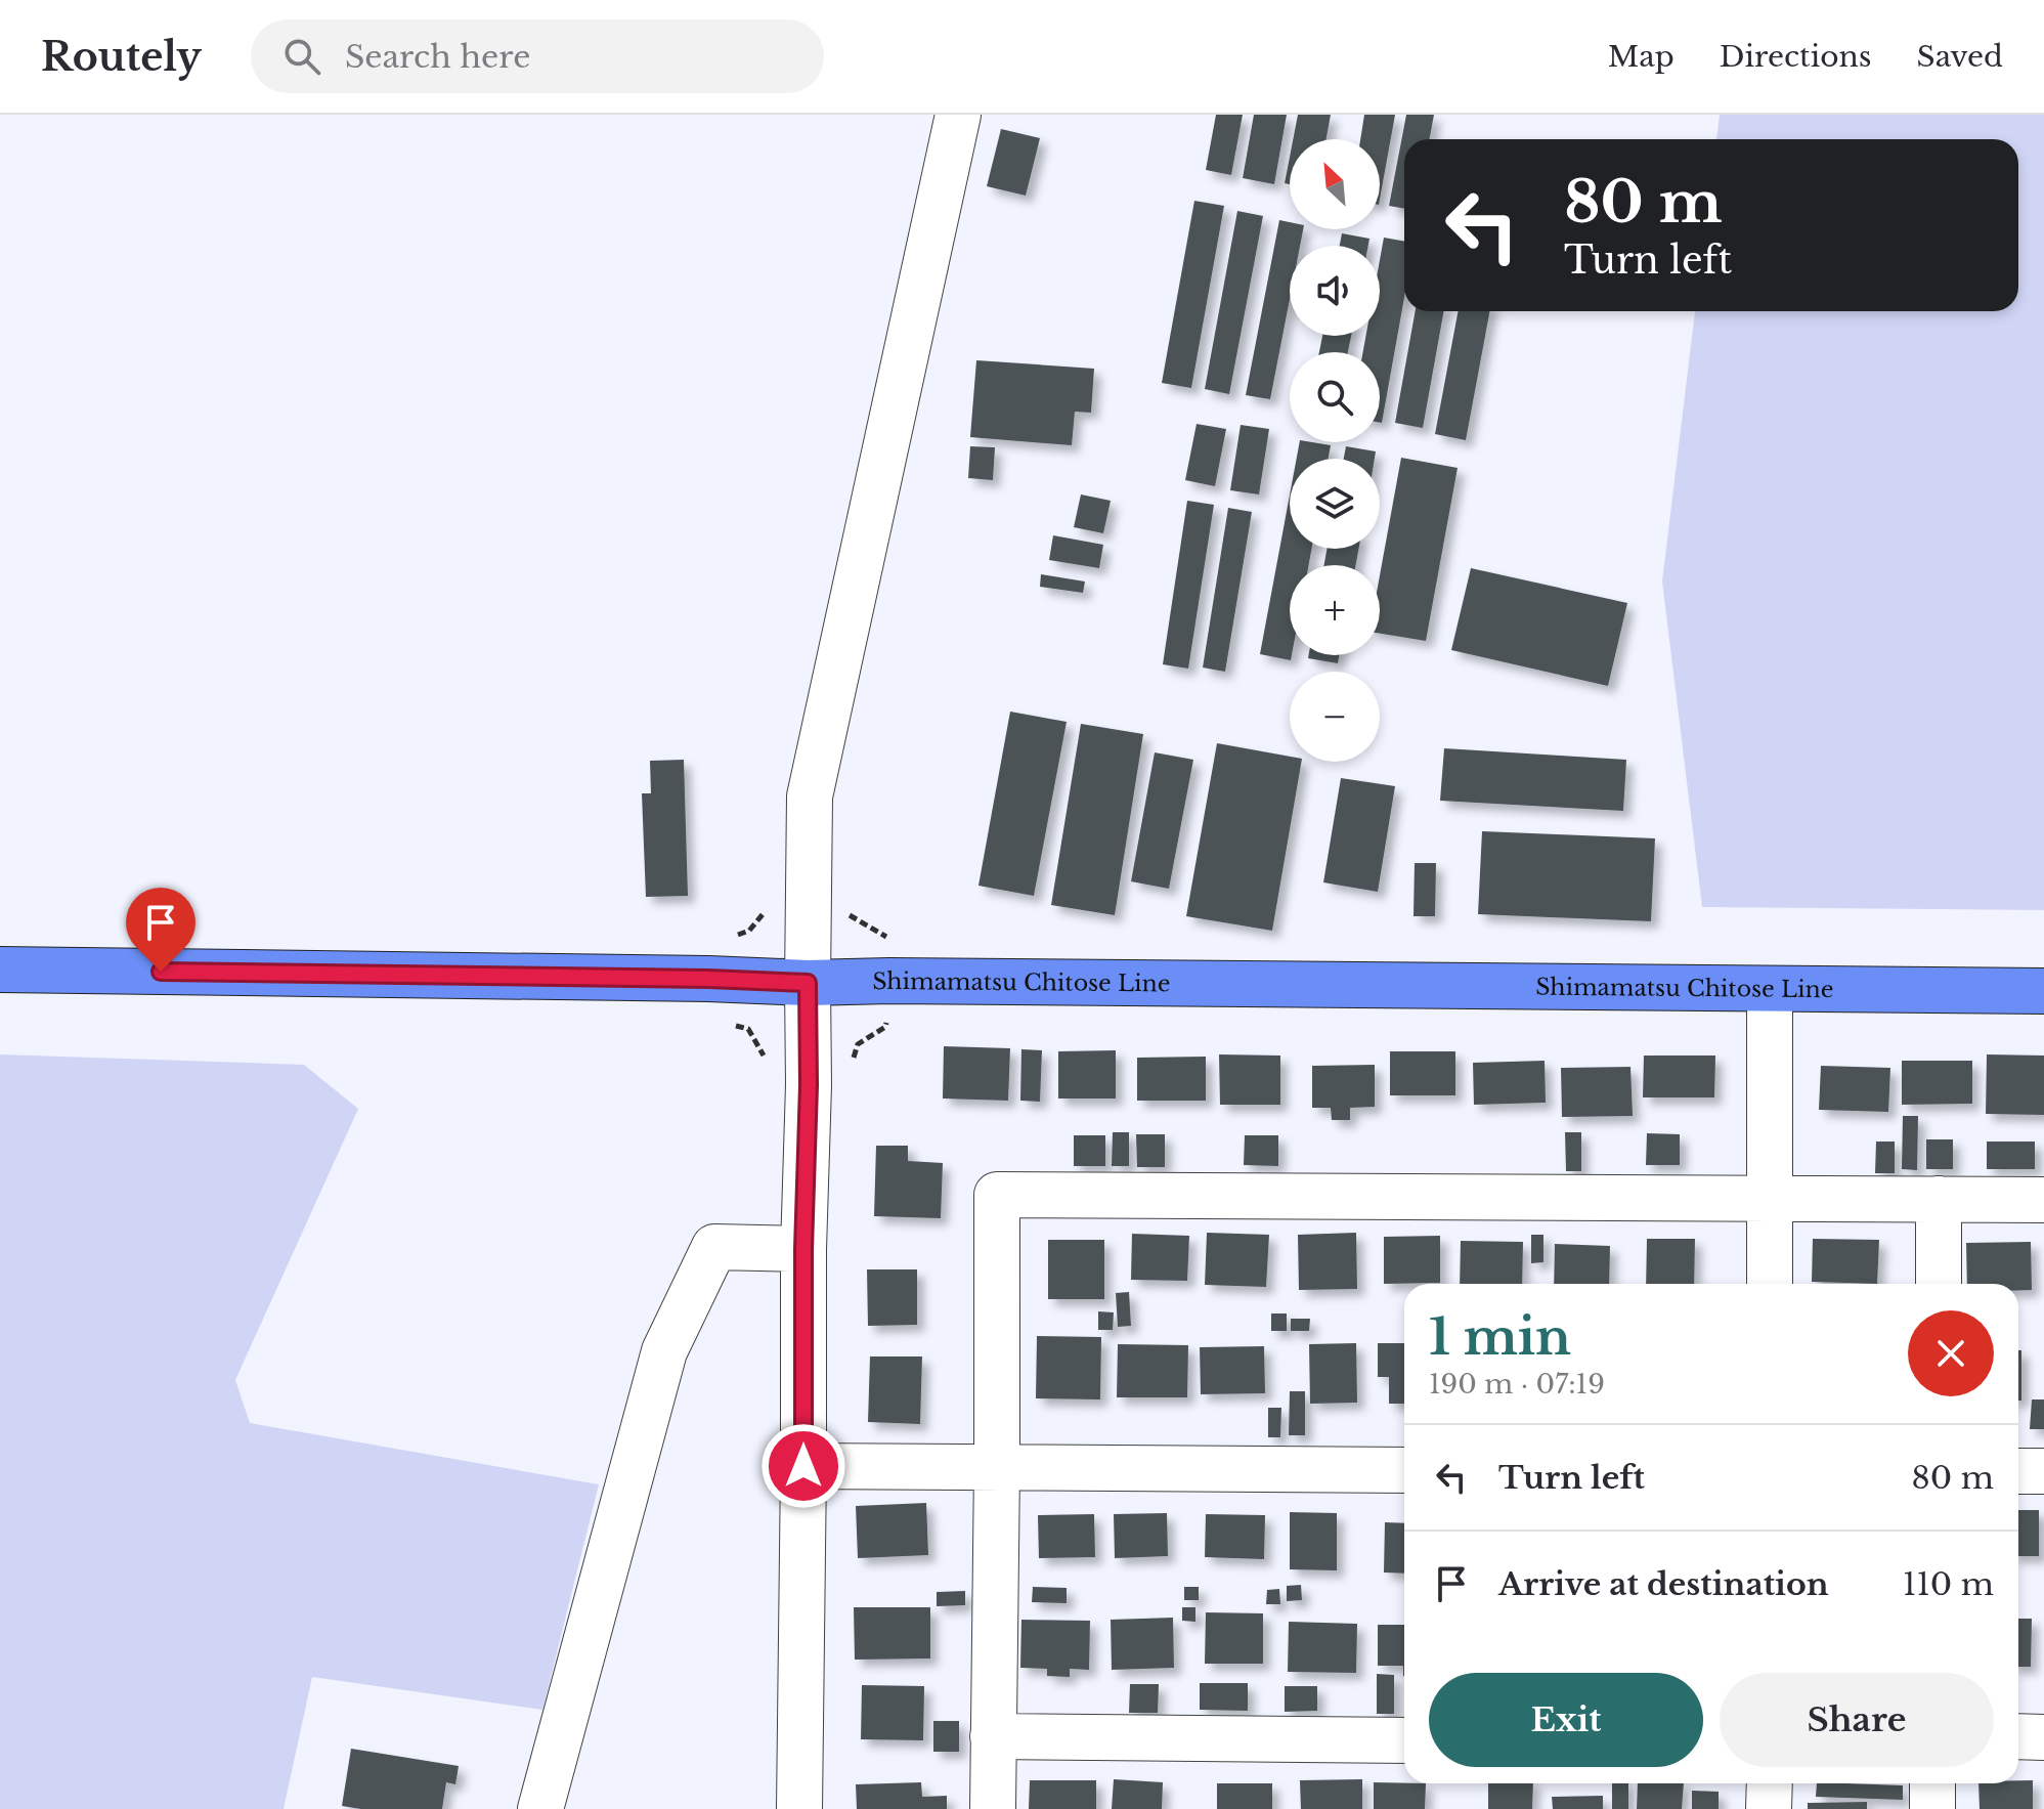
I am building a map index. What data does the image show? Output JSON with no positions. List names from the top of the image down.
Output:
{
  "streets": {
    "main road": ["Shimamatsu Chitose Line"]
  },
  "north": "top left",
  "page": {
    "header": "Routely",
    "search": "Search here",
    "nav": ["Map", "Directions", "Saved"],
    "map_buttons": ["+", "−"],
    "turn": ["80 m", "Turn left"],
    "heading": ["1 min", "190 m · 07:19"],
    "list": [
      {
        "name": "Turn left",
        "value": "80 m"
      },
      {
        "name": "Arrive at destination",
        "value": "110 m"
      }
    ],
    "buttons": ["Exit", "Share"]
  }
}
